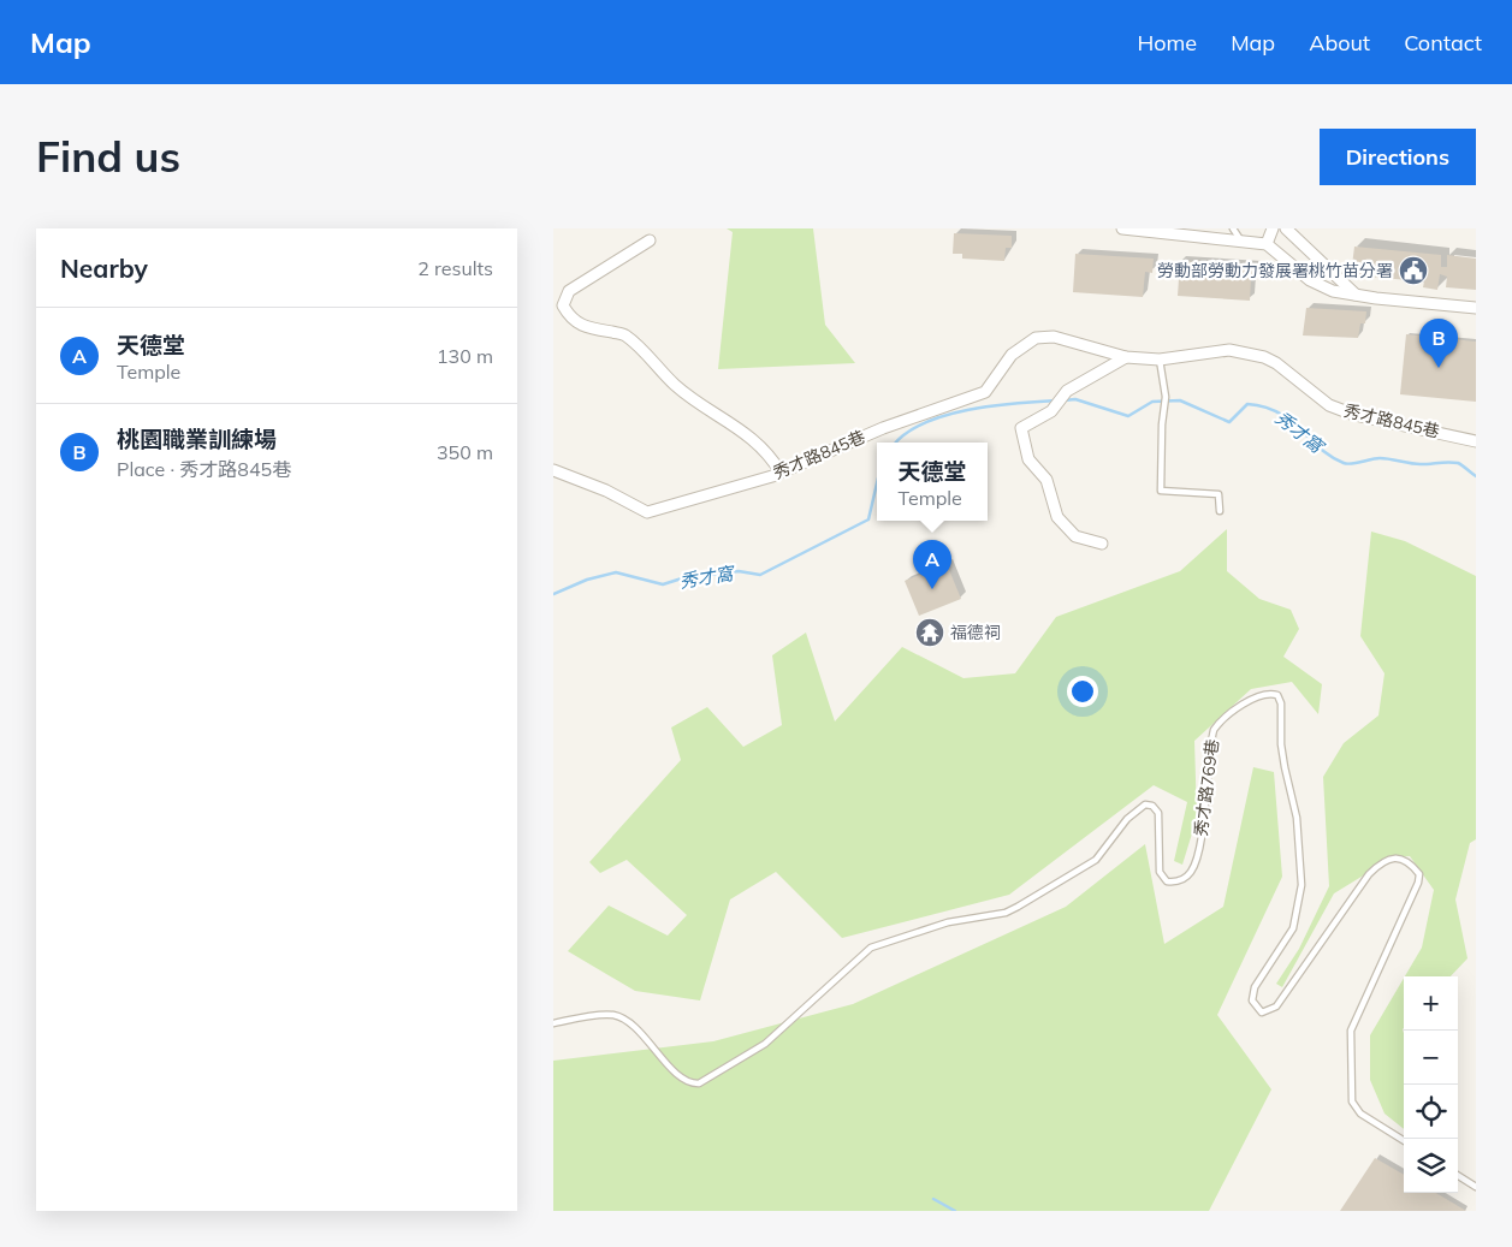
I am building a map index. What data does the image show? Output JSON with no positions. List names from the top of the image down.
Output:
{
  "streets": {
    "street": ["秀才路845巷"],
    "lane": ["秀才路769巷"]
  },
  "water": ["秀才窩"],
  "places": {
    "public building": ["勞動部勞動力發展署桃竹苗分署"],
    "temple": ["福德祠"]
  },
  "page": {
    "header": "Map",
    "nav": [
      "Home",
      "Map",
      "About",
      "Contact"
    ],
    "buttons": "Directions",
    "title": "Find us",
    "heading": ["Nearby", "2 results"],
    "list": [
      {
        "mark": "A",
        "name": "天德堂",
        "note": "Temple",
        "value": "130 m"
      },
      {
        "mark": "B",
        "name": "桃園職業訓練場",
        "note": "Place · 秀才路845巷",
        "value": "350 m"
      }
    ],
    "pins": ["B", "A"],
    "popup": ["天德堂", "Temple"],
    "map_buttons": ["+", "−"]
  }
}
